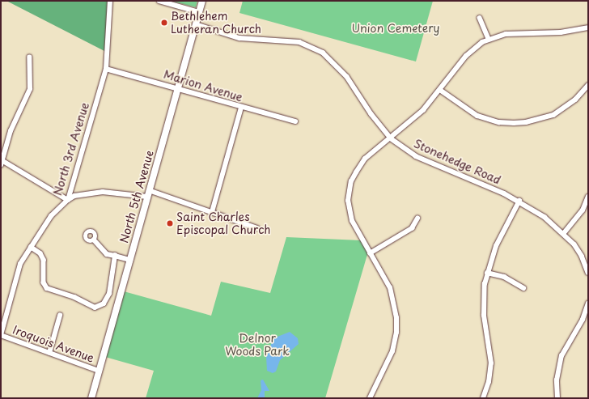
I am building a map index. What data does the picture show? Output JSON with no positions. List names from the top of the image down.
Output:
{
  "streets": {
    "main road": ["North 5th Avenue"],
    "street": [
      "Marion Avenue",
      "North 3rd Avenue",
      "Stonehedge Road",
      "Iroquois Avenue"
    ]
  },
  "crossings": [
    ["Marion Avenue", "North 3rd Avenue"],
    ["Marion Avenue", "North 5th Avenue"],
    ["North 3rd Avenue", "Iroquois Avenue"],
    ["Stonehedge Road", "North 5th Avenue"],
    ["North 5th Avenue", "Iroquois Avenue"]
  ],
  "parks": ["Union Cemetery", "Delnor Woods Park"],
  "places": ["Bethlehem Lutheran Church", "Saint Charles Episcopal Church"]
}
